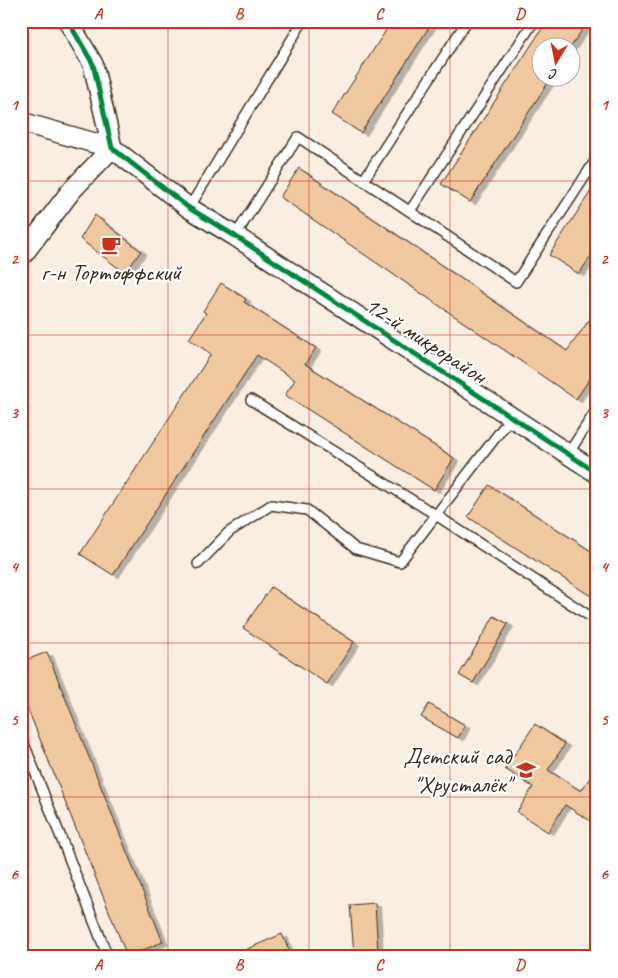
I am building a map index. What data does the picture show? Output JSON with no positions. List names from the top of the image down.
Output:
{
  "streets": {
    "street": ["12-й микрорайон"]
  },
  "places": {
    "cafe": ["г-н Тортоффский"],
    "school or university": ["Детский сад \"Хрусталёк\""]
  },
  "north": "bottom",
  "grid": {
    "columns": [
      "A",
      "B",
      "C",
      "D"
    ],
    "rows": [
      "1",
      "2",
      "3",
      "4",
      "5",
      "6"
    ]
  }
}
